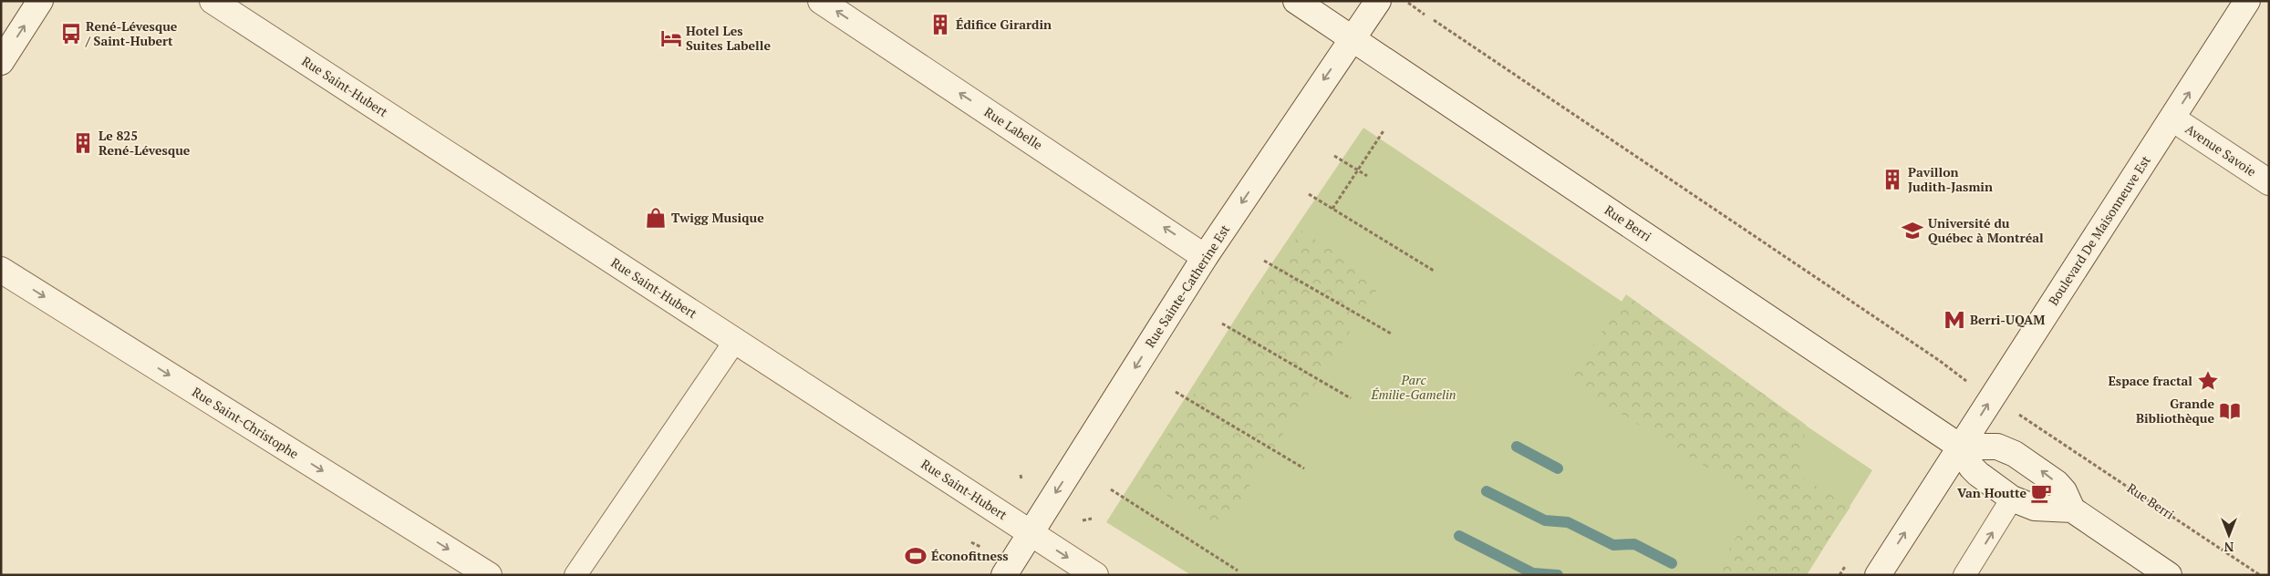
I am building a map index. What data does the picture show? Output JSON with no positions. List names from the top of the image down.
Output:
{
  "streets": {
    "street": [
      "Rue Saint-Hubert",
      "Rue Labelle",
      "Avenue Savoie",
      "Rue Berri",
      "Boulevard De Maisonneuve Est",
      "Rue Sainte-Catherine Est",
      "Rue Saint-Christophe"
    ]
  },
  "crossings": [
    ["Rue Saint-Hubert", "Rue Sainte-Catherine Est"],
    ["Rue Labelle", "Rue Sainte-Catherine Est"],
    ["Avenue Savoie", "Boulevard De Maisonneuve Est"],
    ["Rue Berri", "Boulevard De Maisonneuve Est"],
    ["Rue Berri", "Rue Sainte-Catherine Est"]
  ],
  "one_way": [
    "Rue Labelle",
    "Boulevard De Maisonneuve Est",
    "Rue Sainte-Catherine Est",
    "Rue Saint-Christophe"
  ],
  "parks": ["Parc Émilie-Gamelin"],
  "places": {
    "building": ["Édifice Girardin", "Le 825 René-Lévesque", "Pavillon Judith-Jasmin"],
    "bus stop": ["René-Lévesque / Saint-Hubert"],
    "hotel": ["Hotel Les Suites Labelle"],
    "shop": ["Twigg Musique"],
    "school or university": ["Université du Québec à Montréal"],
    "metro station": ["Berri-UQAM"],
    "place": ["Espace fractal"],
    "library": ["Grande Bibliothèque"],
    "cafe": ["Van Houtte"],
    "sports": ["Éconofitness"]
  },
  "north": "bottom"
}
